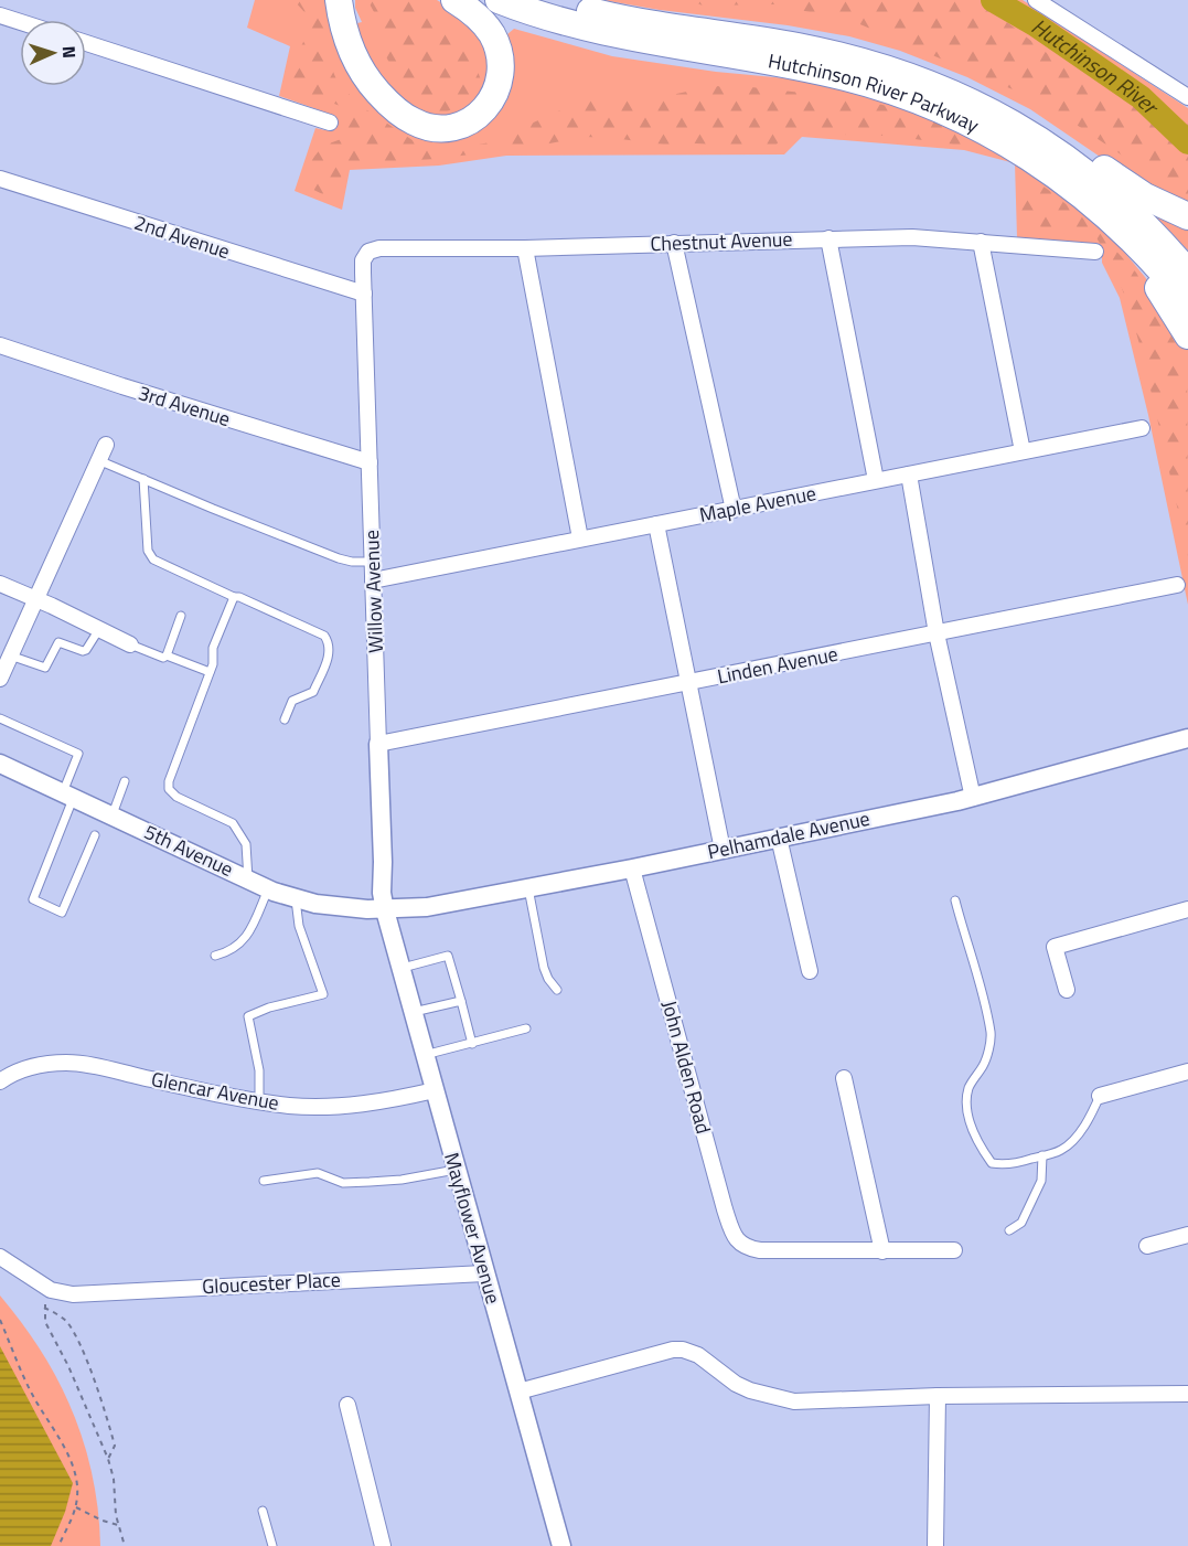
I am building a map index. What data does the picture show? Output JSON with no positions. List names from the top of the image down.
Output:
{
  "streets": {
    "highway": ["Hutchinson River Parkway"],
    "street": [
      "2nd Avenue",
      "Chestnut Avenue",
      "3rd Avenue",
      "Maple Avenue",
      "Willow Avenue",
      "Linden Avenue",
      "Pelhamdale Avenue",
      "5th Avenue",
      "John Alden Road",
      "Glencar Avenue",
      "Mayflower Avenue",
      "Gloucester Place"
    ]
  },
  "crossings": [
    ["2nd Avenue", "Willow Avenue"],
    ["Chestnut Avenue", "Willow Avenue"],
    ["3rd Avenue", "Willow Avenue"],
    ["Maple Avenue", "Willow Avenue"],
    ["Willow Avenue", "Linden Avenue"],
    ["Willow Avenue", "Pelhamdale Avenue"],
    ["Willow Avenue", "5th Avenue"],
    ["Willow Avenue", "Mayflower Avenue"],
    ["Pelhamdale Avenue", "5th Avenue"],
    ["Pelhamdale Avenue", "John Alden Road"],
    ["Pelhamdale Avenue", "Mayflower Avenue"],
    ["5th Avenue", "Mayflower Avenue"],
    ["Glencar Avenue", "Mayflower Avenue"],
    ["Mayflower Avenue", "Gloucester Place"]
  ],
  "water": ["Hutchinson River"],
  "north": "right"
}
